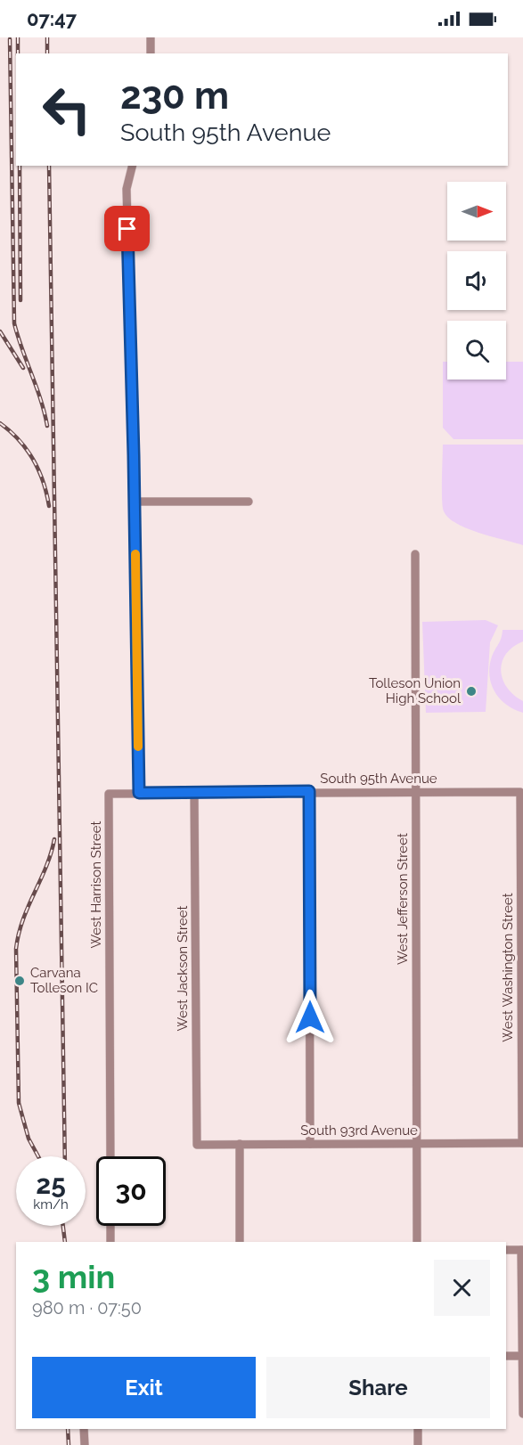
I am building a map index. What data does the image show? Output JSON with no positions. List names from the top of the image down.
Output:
{
  "streets": {
    "street": [
      "South 95th Avenue",
      "West Harrison Street",
      "West Jefferson Street",
      "West Washington Street",
      "West Jackson Street",
      "South 93rd Avenue"
    ]
  },
  "crossings": [
    ["South 95th Avenue", "West Harrison Street"],
    ["South 95th Avenue", "West Jefferson Street"],
    ["South 95th Avenue", "West Washington Street"],
    ["South 95th Avenue", "West Jackson Street"],
    ["West Jefferson Street", "South 93rd Avenue"],
    ["West Washington Street", "South 93rd Avenue"],
    ["West Jackson Street", "South 93rd Avenue"]
  ],
  "places": ["Tolleson Union High School", "Carvana Tolleson IC"],
  "north": "right",
  "page": {
    "status": "07:47",
    "turn": ["230 m", "South 95th Avenue"],
    "speed": "25 km/h",
    "limit": "30",
    "heading": ["3 min", "980 m · 07:50"],
    "buttons": ["Exit", "Share"]
  }
}
